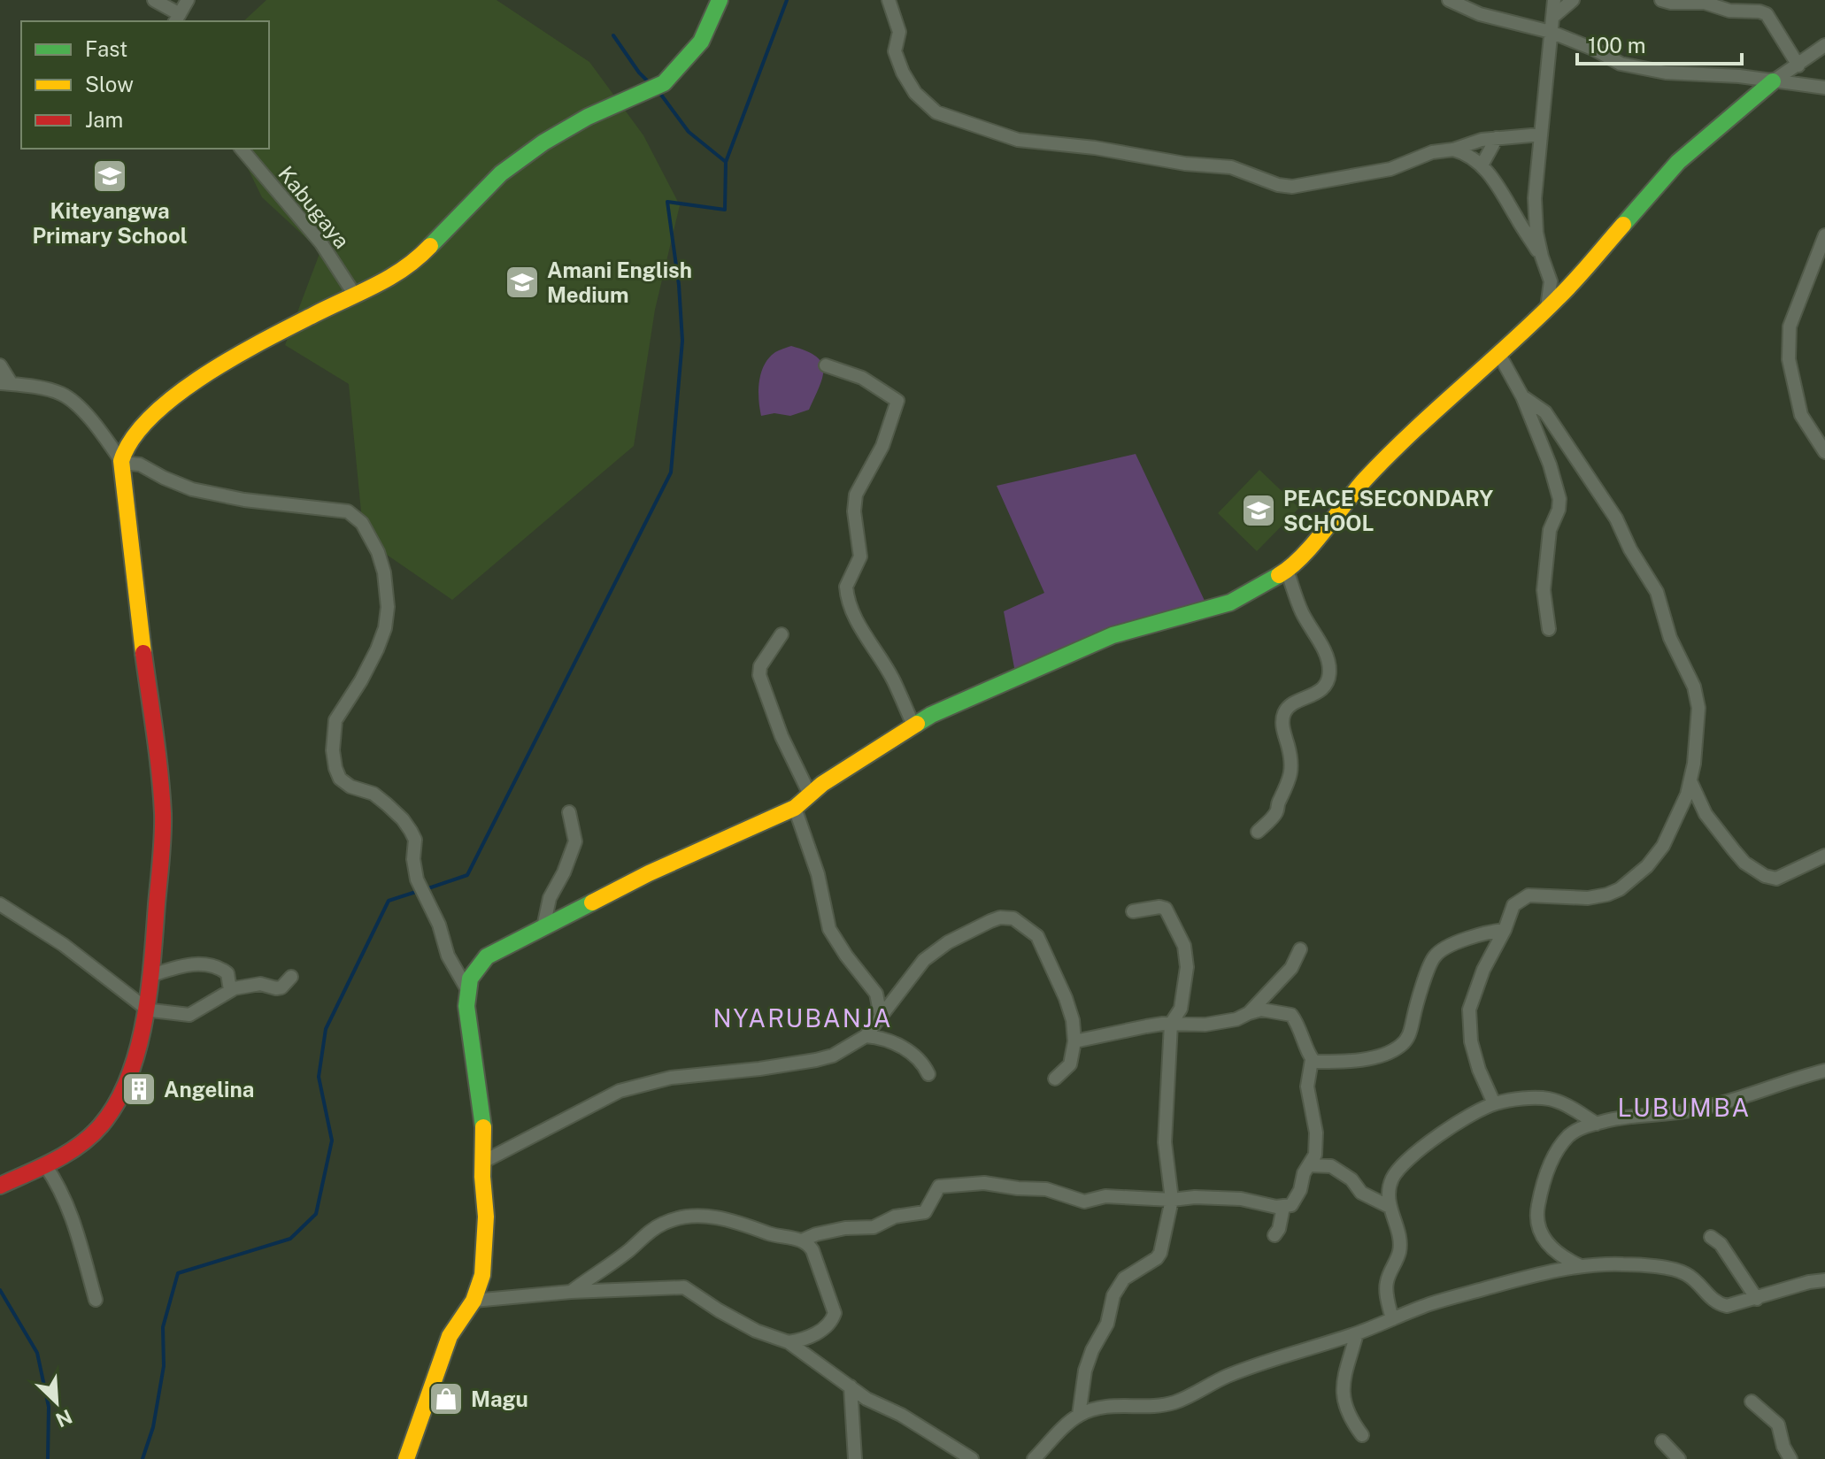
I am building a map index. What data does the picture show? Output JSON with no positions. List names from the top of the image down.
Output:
{
  "streets": {
    "street": ["Kabugaya"]
  },
  "districts": ["NYARUBANJA", "LUBUMBA"],
  "places": {
    "school or university": ["Kiteyangwa Primary School", "Amani English Medium", "PEACE SECONDARY SCHOOL"],
    "building": ["Angelina"],
    "shop": ["Magu"]
  },
  "legend": ["Fast", "Slow", "Jam"],
  "scale_bar": "100 m",
  "north": "bottom right"
}
